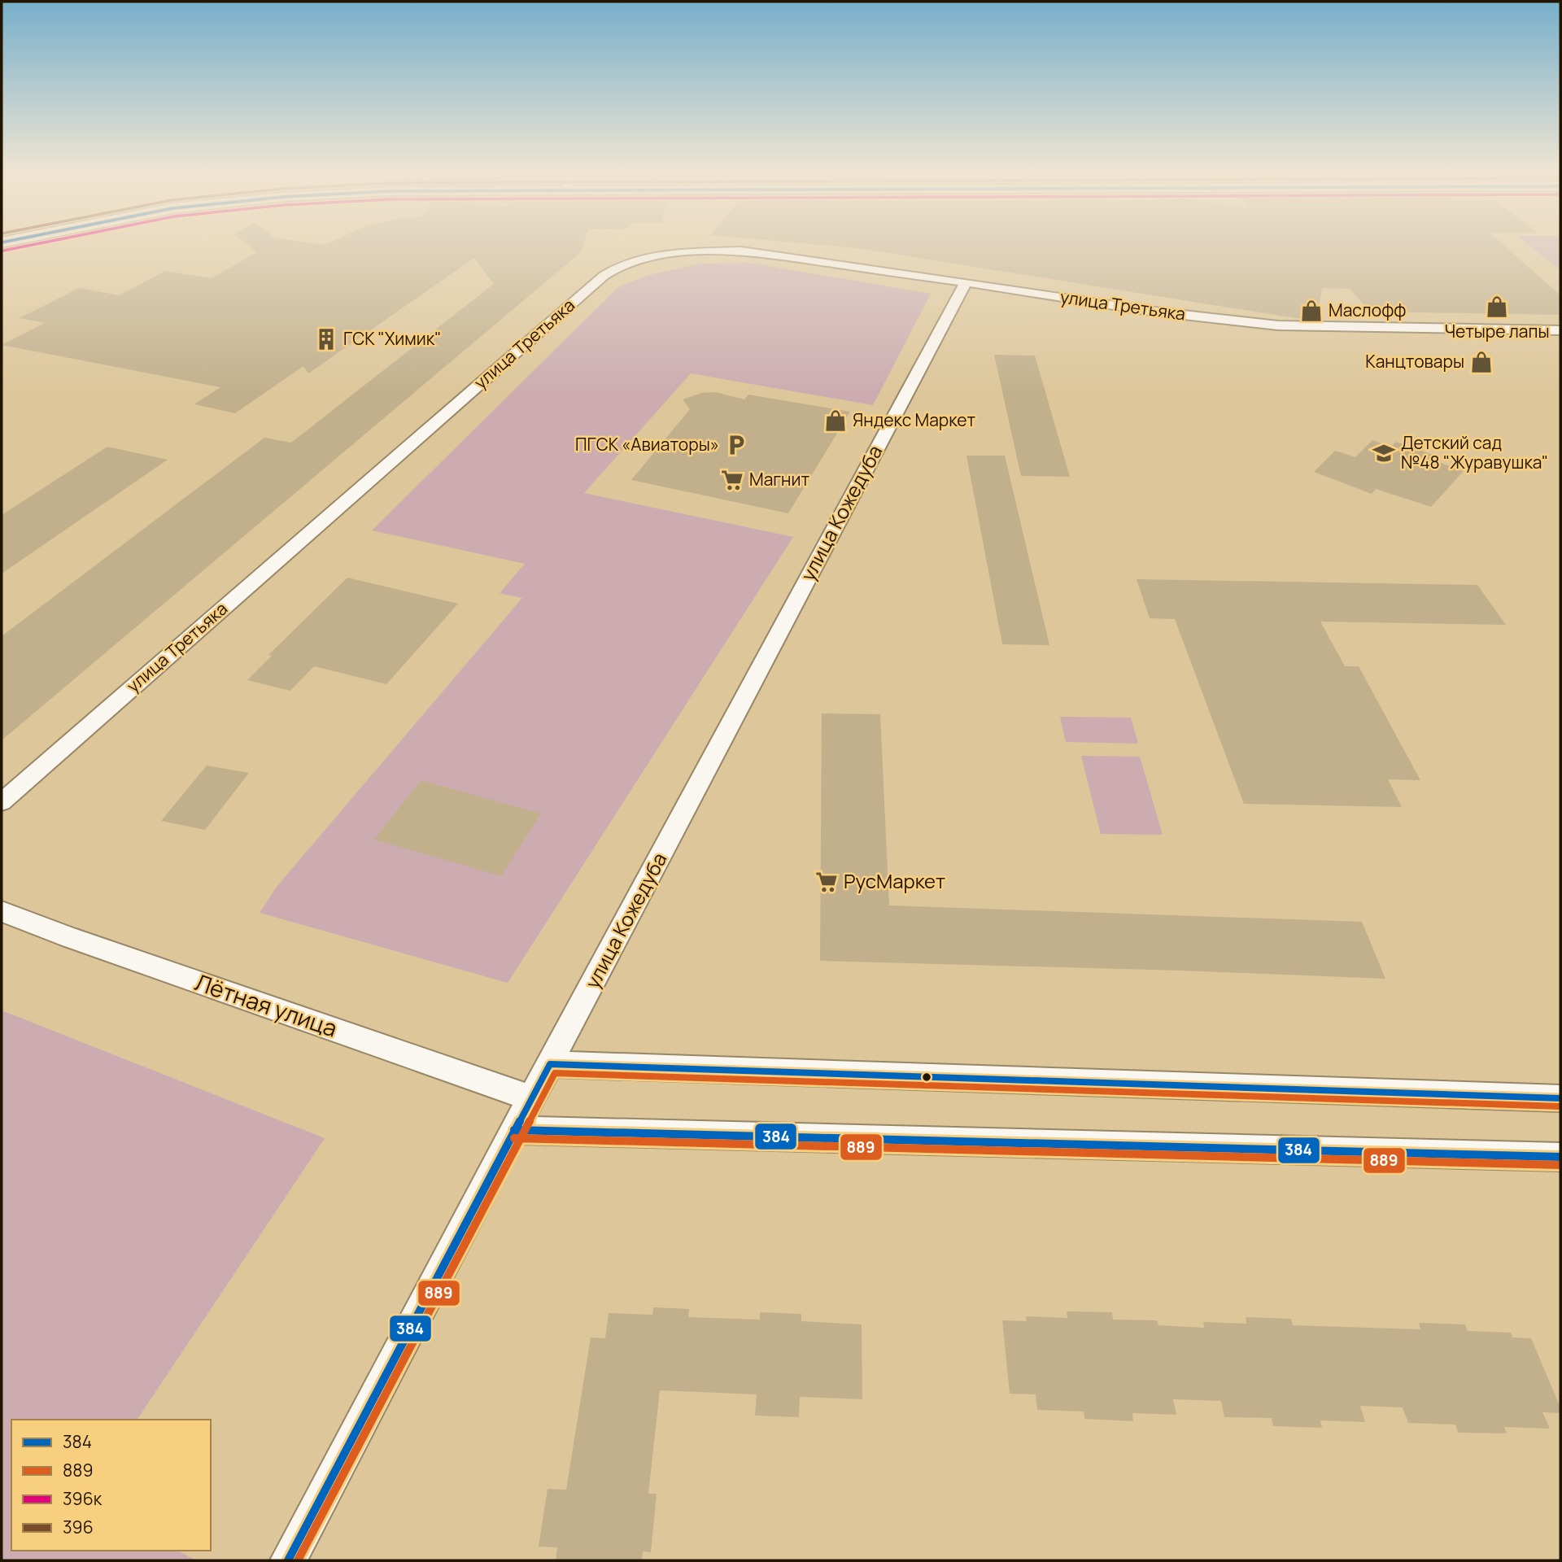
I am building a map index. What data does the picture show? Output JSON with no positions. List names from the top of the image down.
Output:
{
  "streets": {
    "street": ["улица Третьяка", "улица Кожедуба", "Лётная улица"]
  },
  "crossings": [
    ["улица Третьяка", "улица Кожедуба"],
    ["улица Кожедуба", "Лётная улица"]
  ],
  "places": {
    "shop": [
      "Четыре лапы",
      "Маслофф",
      "Канцтовары",
      "Яндекс Маркет"
    ],
    "building": ["ГСК \"Химик\""],
    "parking": ["ПГСК «Авиаторы»"],
    "school or university": ["Детский сад №48 \"Журавушка\""],
    "supermarket": ["Магнит", "РусМаркет"]
  },
  "lines": ["transit line 396к", "transit line 384", "transit line 889"],
  "legend": [
    "384",
    "889",
    "396к",
    "396"
  ]
}
